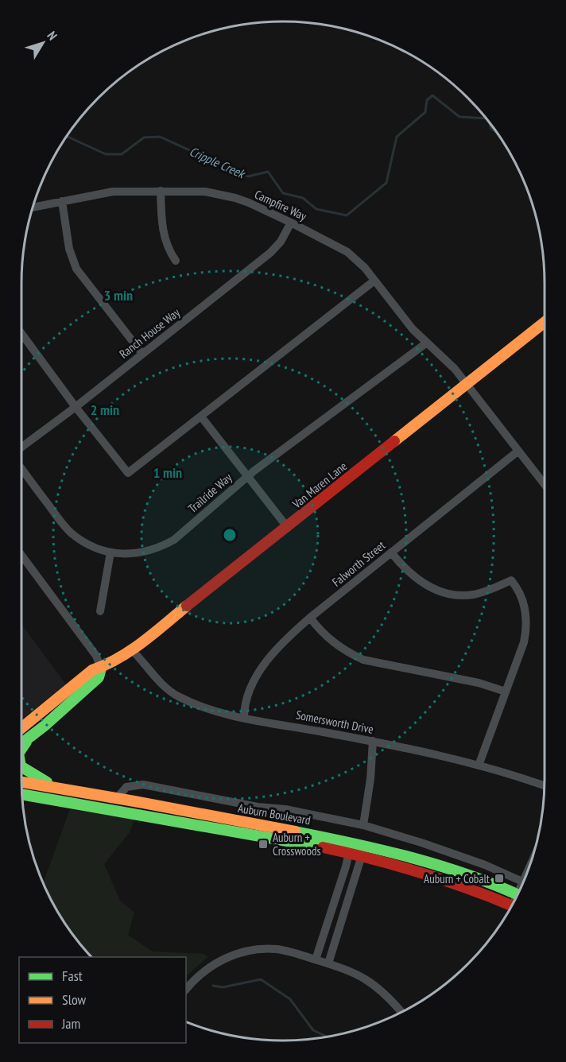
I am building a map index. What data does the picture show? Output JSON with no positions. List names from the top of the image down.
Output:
{
  "streets": {
    "main road": ["Van Maren Lane", "Auburn Boulevard"],
    "street": [
      "Campfire Way",
      "Ranch House Way",
      "Trailride Way",
      "Falworth Street",
      "Somersworth Drive"
    ]
  },
  "crossings": [
    ["Campfire Way", "Ranch House Way"],
    ["Campfire Way", "Van Maren Lane"],
    ["Campfire Way", "Trailride Way"],
    ["Campfire Way", "Falworth Street"],
    ["Van Maren Lane", "Somersworth Drive"],
    ["Falworth Street", "Somersworth Drive"]
  ],
  "water": ["Cripple Creek"],
  "places": {
    "transit": ["Auburn + Crosswoods", "Auburn + Cobalt"]
  },
  "legend": ["Fast", "Slow", "Jam"],
  "north": "top right",
  "rings": ["3 min", "2 min", "1 min"]
}
